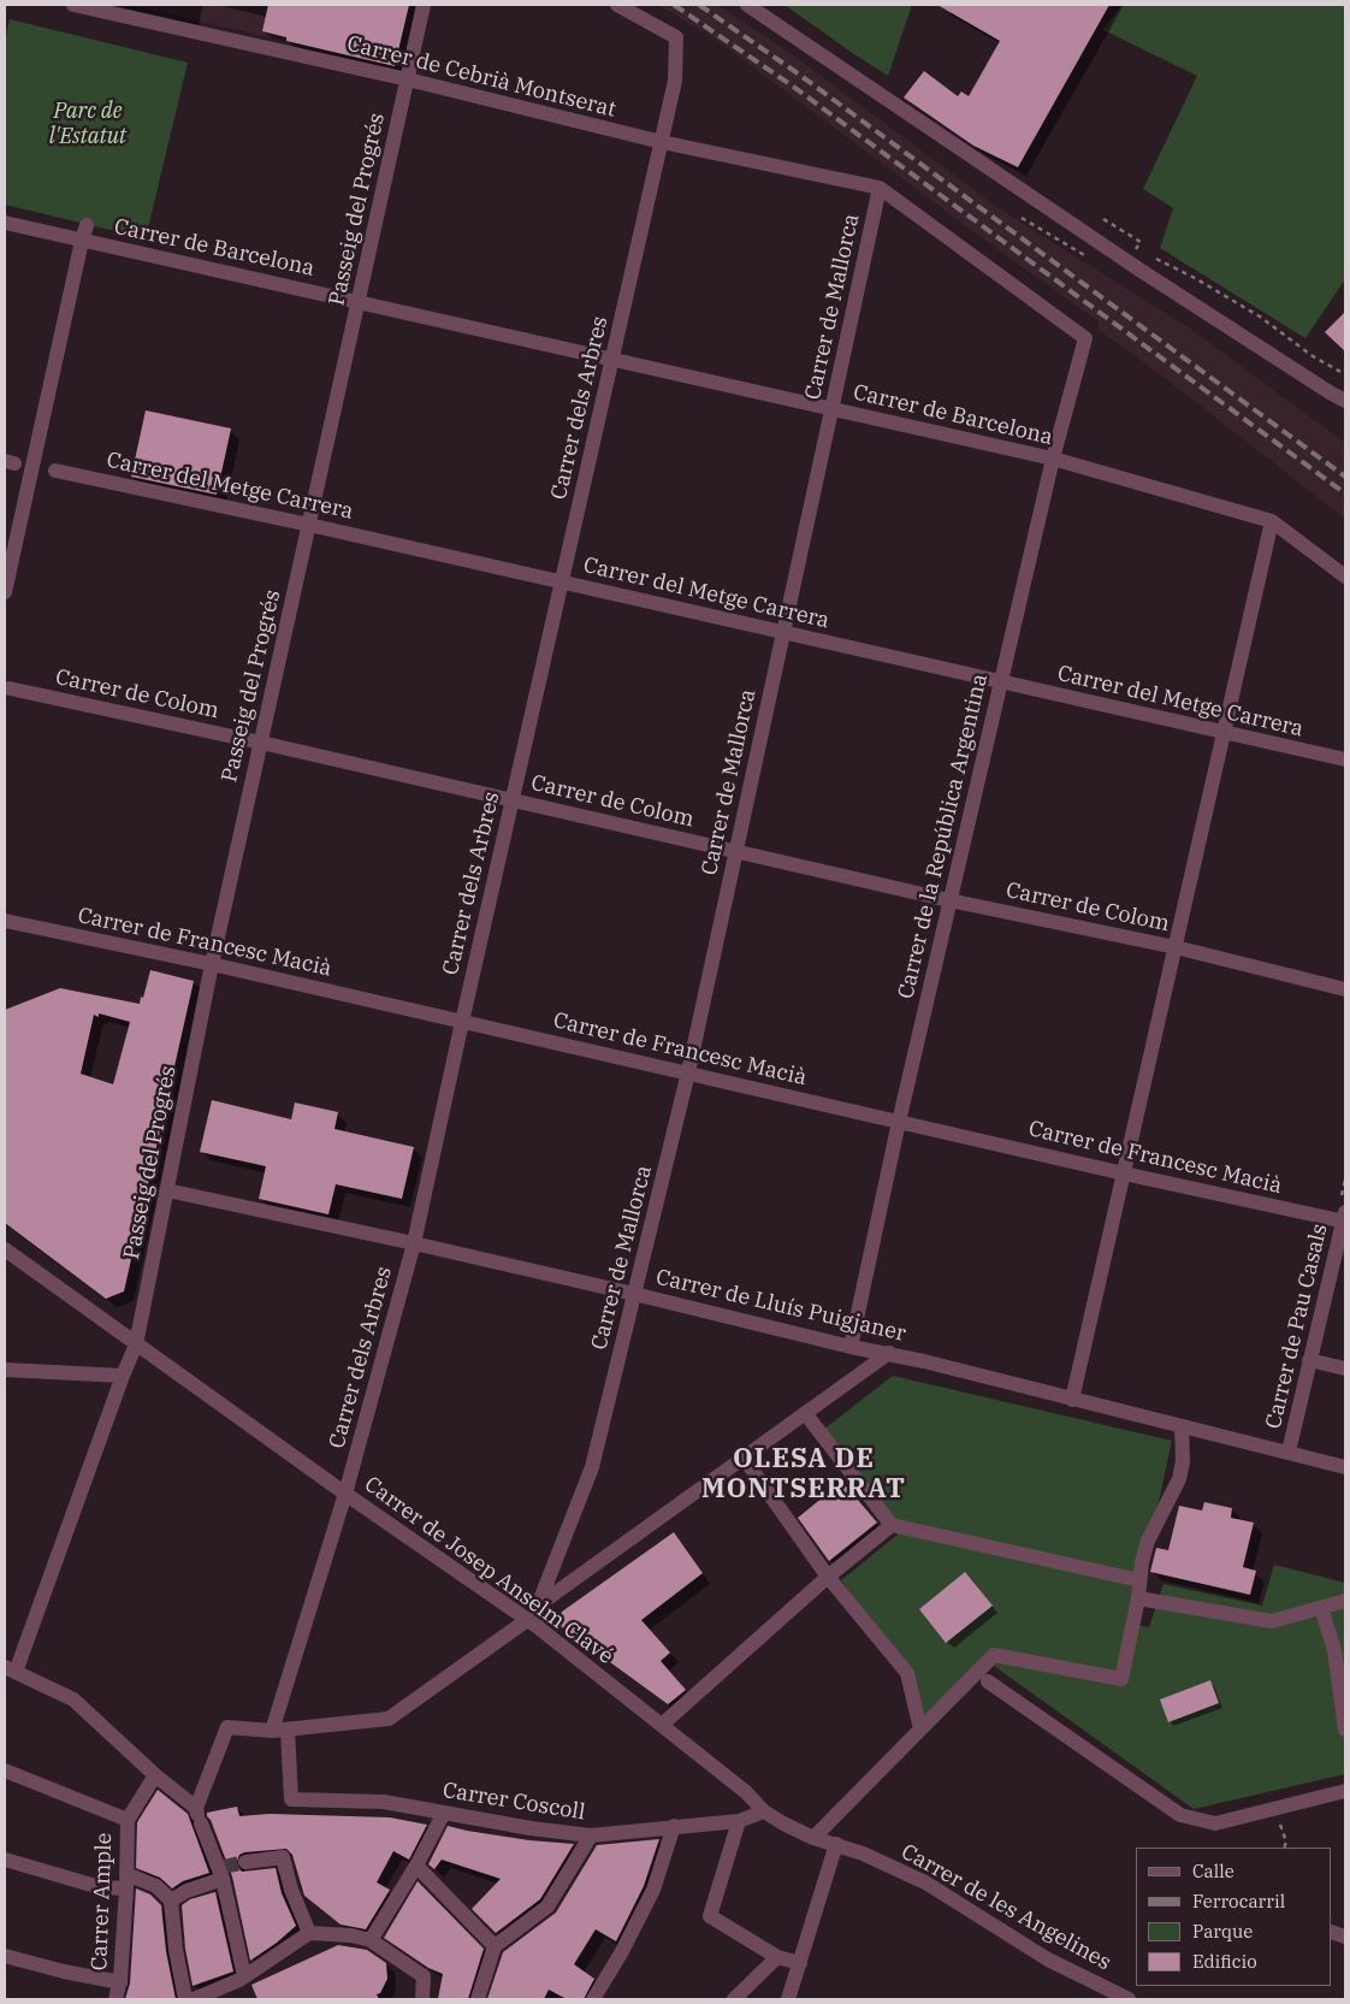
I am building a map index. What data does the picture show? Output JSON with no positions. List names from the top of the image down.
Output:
{
  "streets": {
    "street": [
      "Carrer de Cebrià Montserat",
      "Passeig del Progrés",
      "Carrer de Barcelona",
      "Carrer de Mallorca",
      "Carrer dels Arbres",
      "Carrer del Metge Carrera",
      "Carrer de Colom",
      "Carrer de la República Argentina",
      "Carrer de Francesc Macià",
      "Carrer de Lluís Puigjaner",
      "Carrer de Pau Casals",
      "Carrer de Josep Anselm Clavé",
      "Carrer Coscoll",
      "Carrer Ample",
      "Carrer de les Angelines"
    ]
  },
  "crossings": [
    ["Carrer de Cebrià Montserat", "Passeig del Progrés"],
    ["Carrer de Cebrià Montserat", "Carrer de Mallorca"],
    ["Carrer de Cebrià Montserat", "Carrer dels Arbres"],
    ["Carrer de Cebrià Montserat", "Carrer de la República Argentina"],
    ["Passeig del Progrés", "Carrer de Barcelona"],
    ["Passeig del Progrés", "Carrer del Metge Carrera"],
    ["Passeig del Progrés", "Carrer de Colom"],
    ["Passeig del Progrés", "Carrer de Francesc Macià"],
    ["Passeig del Progrés", "Carrer de Lluís Puigjaner"],
    ["Passeig del Progrés", "Carrer de Josep Anselm Clavé"],
    ["Carrer de Barcelona", "Carrer de Mallorca"],
    ["Carrer de Barcelona", "Carrer dels Arbres"],
    ["Carrer de Barcelona", "Carrer de la República Argentina"],
    ["Carrer de Mallorca", "Carrer del Metge Carrera"],
    ["Carrer de Mallorca", "Carrer de Colom"],
    ["Carrer de Mallorca", "Carrer de la República Argentina"],
    ["Carrer de Mallorca", "Carrer de Francesc Macià"],
    ["Carrer de Mallorca", "Carrer de Lluís Puigjaner"],
    ["Carrer de Mallorca", "Carrer de Josep Anselm Clavé"],
    ["Carrer dels Arbres", "Carrer del Metge Carrera"],
    ["Carrer dels Arbres", "Carrer de Colom"],
    ["Carrer dels Arbres", "Carrer de Francesc Macià"],
    ["Carrer dels Arbres", "Carrer de Lluís Puigjaner"],
    ["Carrer dels Arbres", "Carrer de Josep Anselm Clavé"],
    ["Carrer dels Arbres", "Carrer Coscoll"],
    ["Carrer del Metge Carrera", "Carrer de la República Argentina"],
    ["Carrer de Colom", "Carrer de la República Argentina"],
    ["Carrer de la República Argentina", "Carrer de Francesc Macià"],
    ["Carrer de la República Argentina", "Carrer de Lluís Puigjaner"],
    ["Carrer de Francesc Macià", "Carrer de Pau Casals"],
    ["Carrer de Lluís Puigjaner", "Carrer de Pau Casals"],
    ["Carrer de Josep Anselm Clavé", "Carrer Coscoll"],
    ["Carrer de Josep Anselm Clavé", "Carrer de les Angelines"],
    ["Carrer Coscoll", "Carrer de les Angelines"]
  ],
  "districts": ["OLESA DE MONTSERRAT"],
  "parks": ["Parc de l'Estatut"],
  "legend": [
    "Calle",
    "Ferrocarril",
    "Parque",
    "Edificio"
  ]
}
